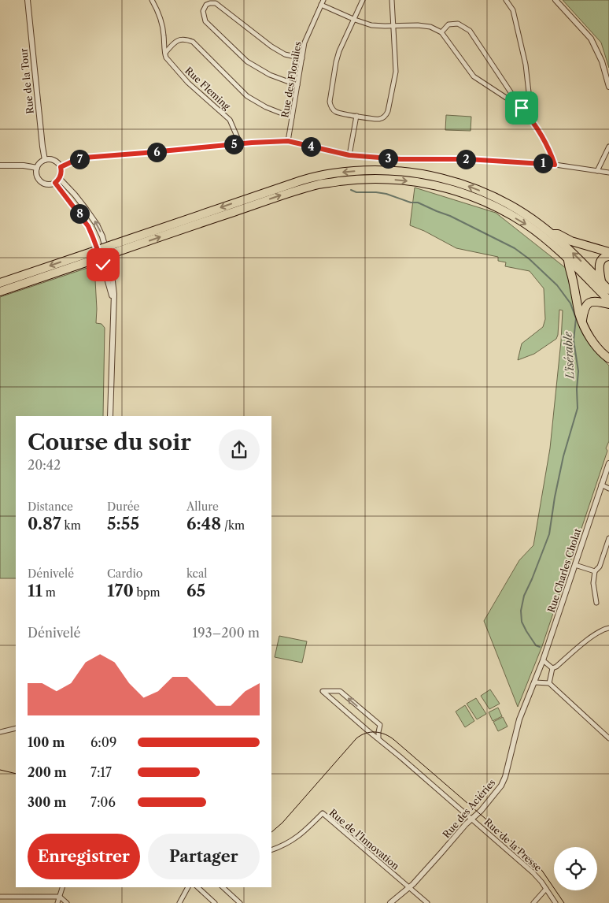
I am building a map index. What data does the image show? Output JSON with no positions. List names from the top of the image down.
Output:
{
  "streets": {
    "street": [
      "Rue des Floralies",
      "Rue de la Tour",
      "Rue Fleming",
      "Rue Charles Cholat",
      "Rue des Aciéries",
      "Rue de l'Innovation",
      "Rue de la Presse"
    ]
  },
  "crossings": [
    ["Rue Charles Cholat", "Rue des Aciéries"],
    ["Rue des Aciéries", "Rue de l'Innovation"],
    ["Rue des Aciéries", "Rue de la Presse"]
  ],
  "water": ["L'isérable"],
  "page": {
    "pins": [
      "5",
      "4",
      "6",
      "3",
      "2",
      "7",
      "1",
      "8"
    ],
    "heading": ["Course du soir", "20:42"],
    "stats": [
      ["Distance", "0.87 km"],
      ["Durée", "5:55"],
      ["Allure", "6:48 /km"],
      ["Dénivelé", "11 m"],
      ["Cardio", "170 bpm"],
      ["kcal", "65"]
    ],
    "chart": ["Dénivelé", "193–200 m"],
    "list": [
      {
        "name": "100 m",
        "note": "6:09"
      },
      {
        "name": "200 m",
        "note": "7:17"
      },
      {
        "name": "300 m",
        "note": "7:06"
      }
    ],
    "buttons": ["Enregistrer", "Partager"]
  }
}
